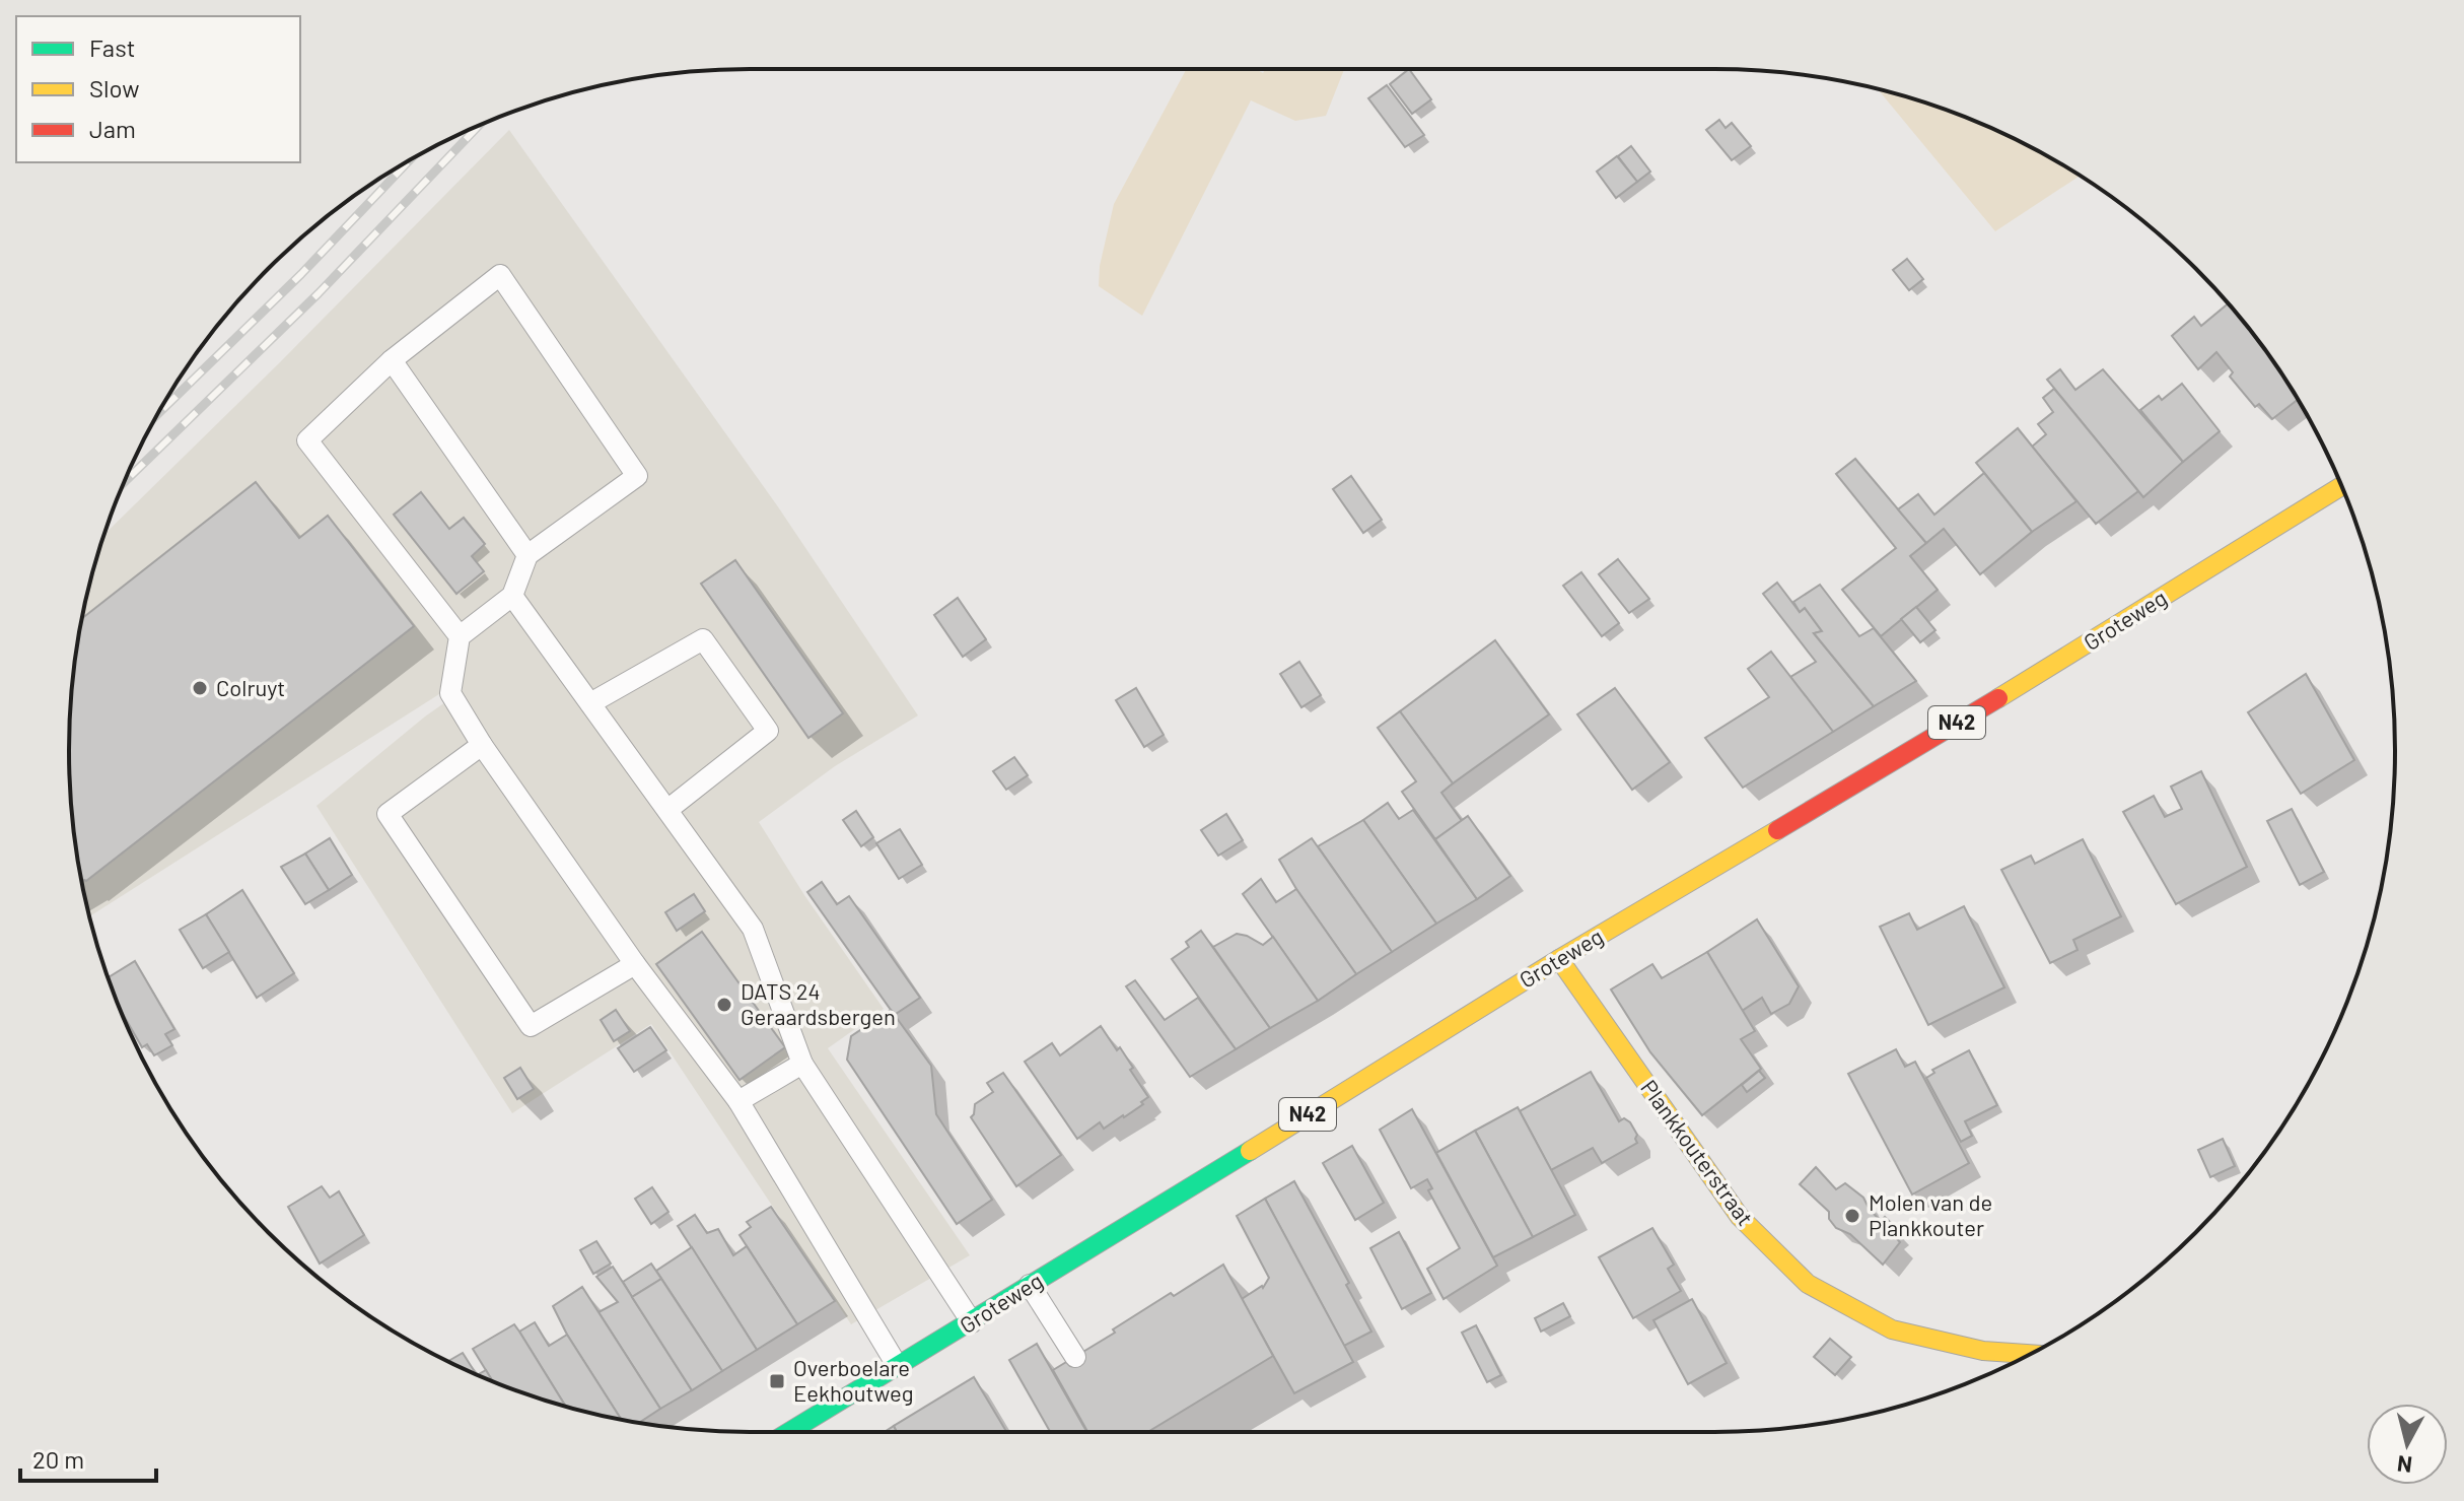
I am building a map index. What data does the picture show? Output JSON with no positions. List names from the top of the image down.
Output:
{
  "streets": {
    "main road": ["Groteweg", "N42", "Plankkouterstraat"]
  },
  "crossings": [
    ["Groteweg", "Plankkouterstraat"]
  ],
  "places": {
    "other": ["Colruyt", "DATS 24 Geraardsbergen", "Molen van de Plankkouter"],
    "transit": ["Overboelare Eekhoutweg"]
  },
  "legend": ["Fast", "Slow", "Jam"],
  "scale_bar": "20 m",
  "north": "bottom"
}
